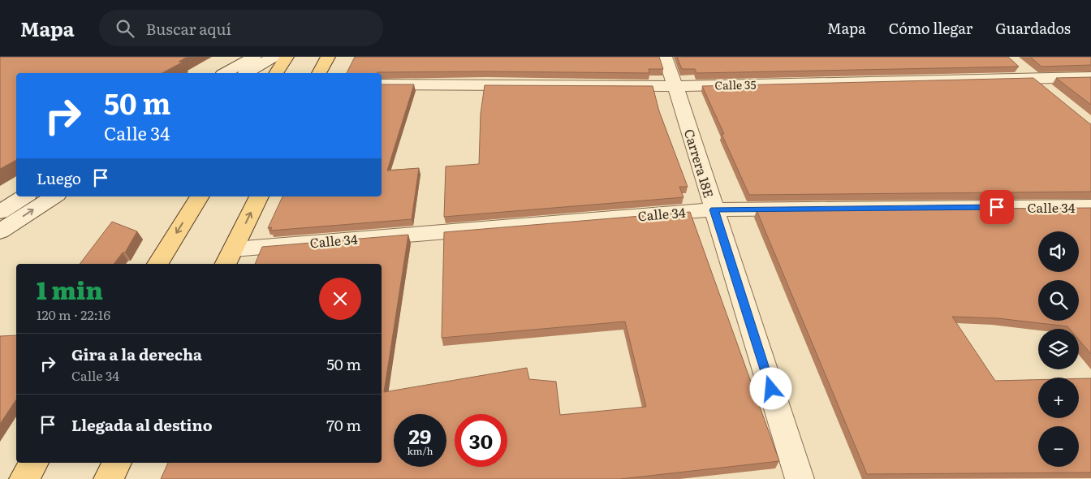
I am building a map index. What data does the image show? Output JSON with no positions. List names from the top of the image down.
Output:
{
  "streets": {
    "street": ["Calle 35", "Carrera 18E", "Calle 34"]
  },
  "crossings": [
    ["Calle 35", "Carrera 18E"],
    ["Carrera 18E", "Calle 34"]
  ],
  "page": {
    "header": "Mapa",
    "search": "Buscar aquí",
    "nav": ["Mapa", "Cómo llegar", "Guardados"],
    "turn": ["50 m", "Calle 34"],
    "then": "Luego",
    "map_buttons": ["+", "−"],
    "heading": ["1 min", "120 m · 22:16"],
    "list": [
      {
        "name": "Gira a la derecha",
        "note": "Calle 34",
        "value": "50 m"
      },
      {
        "name": "Llegada al destino",
        "value": "70 m"
      }
    ],
    "speed": "29 km/h",
    "limit": "30"
  }
}
